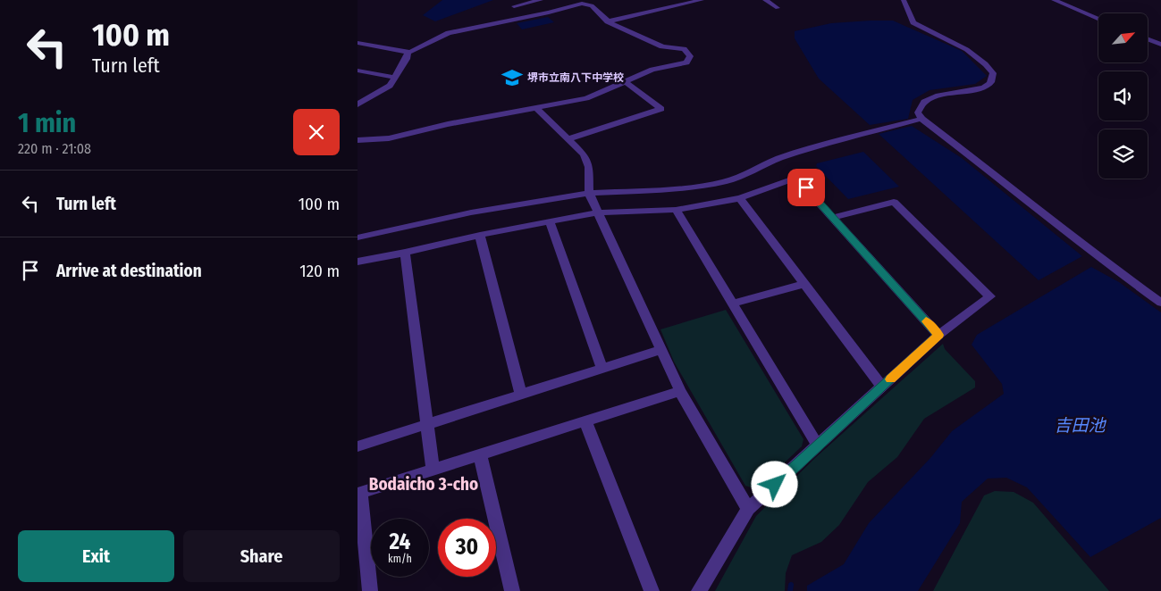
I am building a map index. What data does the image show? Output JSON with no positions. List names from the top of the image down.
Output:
{
  "districts": ["Bodaicho 3-cho"],
  "water": ["吉田池"],
  "places": {
    "school or university": ["堺市立南八下中学校"]
  },
  "north": "top right",
  "page": {
    "turn": ["100 m", "Turn left"],
    "heading": ["1 min", "220 m · 21:08"],
    "list": [
      {
        "name": "Turn left",
        "value": "100 m"
      },
      {
        "name": "Arrive at destination",
        "value": "120 m"
      }
    ],
    "speed": "24 km/h",
    "limit": "30",
    "buttons": ["Exit", "Share"]
  }
}
